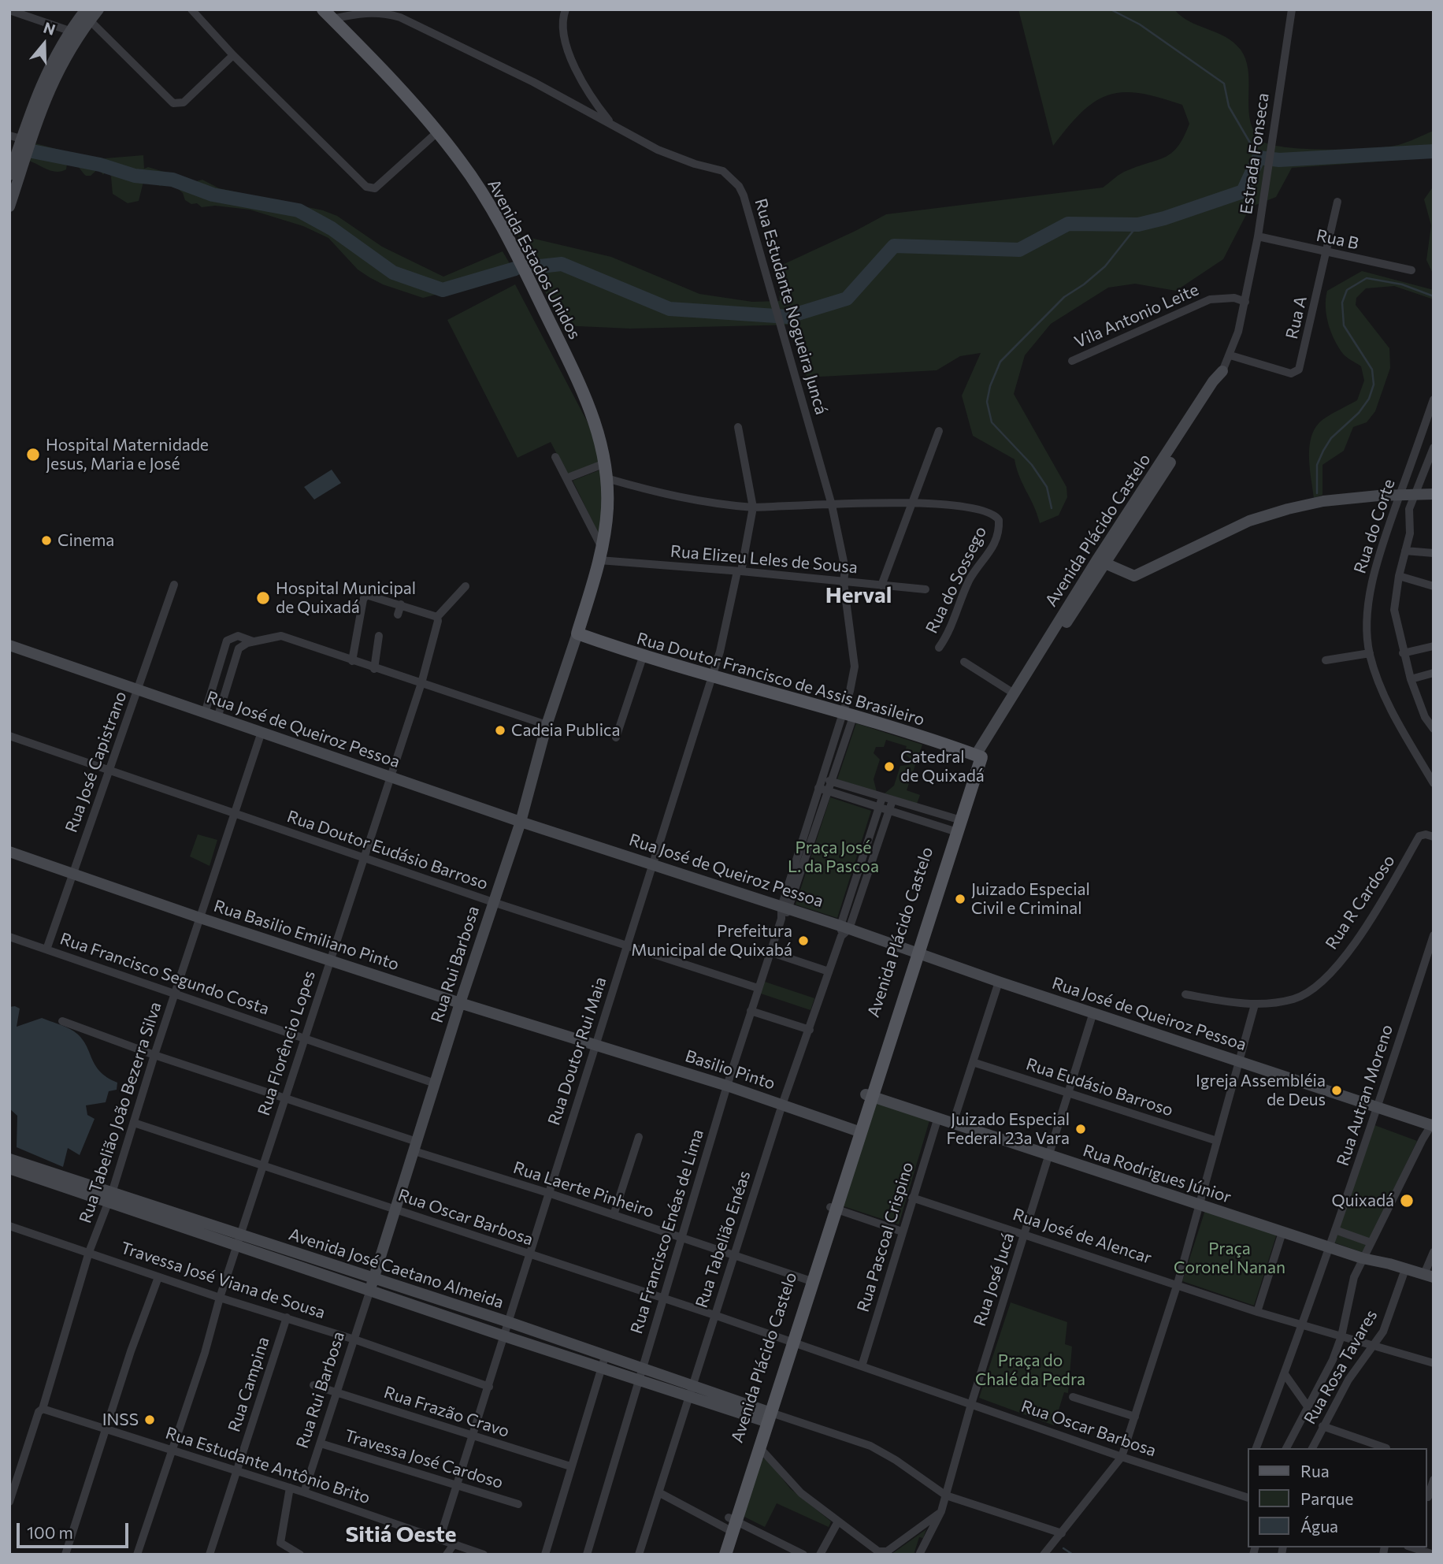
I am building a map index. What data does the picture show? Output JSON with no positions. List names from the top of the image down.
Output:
{
  "streets": {
    "main road": [
      "Avenida Estados Unidos",
      "Avenida Plácido Castelo",
      "Rua Doutor Francisco de Assis Brasileiro",
      "Rua José de Queiroz Pessoa",
      "Rua Basilio Emiliano Pinto",
      "Rua Rui Barbosa",
      "Basilio Pinto",
      "Rua Rodrigues Júnior",
      "Avenida José Caetano Almeida"
    ],
    "street": [
      "Estrada Fonseca",
      "Rua B",
      "Rua Estudante Nogueira Juncá",
      "Vila Antonio Leite",
      "Rua A",
      "Rua do Corte",
      "Rua Elizeu Leles de Sousa",
      "Rua do Sossego",
      "Rua José Capistrano",
      "Rua Doutor Eudásio Barroso",
      "Rua R Cardoso",
      "Rua Francisco Segundo Costa",
      "Rua Florêncio Lopes",
      "Rua Doutor Rui Maia",
      "Rua Eudásio Barroso",
      "Rua Autran Moreno",
      "Rua Tabelião João Bezerra Silva",
      "Rua Laerte Pinheiro",
      "Rua Oscar Barbosa",
      "Rua Francisco Enéas de Lima",
      "Rua José de Alencar",
      "Rua Pascoal Crispino",
      "Rua Tabelião Enéas",
      "Rua José Jucá",
      "Travessa José Viana de Sousa",
      "Rua Rosa Tavares",
      "Rua Campina",
      "Rua Frazão Cravo",
      "Travessa José Cardoso",
      "Rua Estudante Antônio Brito"
    ]
  },
  "crossings": [
    ["Estrada Fonseca", "Rua B"],
    ["Estrada Fonseca", "Vila Antonio Leite"],
    ["Estrada Fonseca", "Avenida Plácido Castelo"],
    ["Rua B", "Rua A"],
    ["Avenida Estados Unidos", "Rua Estudante Nogueira Juncá"],
    ["Avenida Estados Unidos", "Rua Rui Barbosa"],
    ["Rua Estudante Nogueira Juncá", "Rua Elizeu Leles de Sousa"],
    ["Rua Estudante Nogueira Juncá", "Rua Doutor Francisco de Assis Brasileiro"],
    ["Vila Antonio Leite", "Avenida Plácido Castelo"],
    ["Rua A", "Avenida Plácido Castelo"],
    ["Avenida Plácido Castelo", "Rua Doutor Francisco de Assis Brasileiro"],
    ["Avenida Plácido Castelo", "Rua José de Queiroz Pessoa"],
    ["Avenida Plácido Castelo", "Basilio Pinto"],
    ["Avenida Plácido Castelo", "Rua Rodrigues Júnior"],
    ["Avenida Plácido Castelo", "Rua Laerte Pinheiro"],
    ["Avenida Plácido Castelo", "Rua Oscar Barbosa"],
    ["Avenida Plácido Castelo", "Avenida José Caetano Almeida"],
    ["Rua Elizeu Leles de Sousa", "Rua Rui Barbosa"],
    ["Rua Elizeu Leles de Sousa", "Rua Doutor Rui Maia"],
    ["Rua Doutor Francisco de Assis Brasileiro", "Rua Rui Barbosa"],
    ["Rua Doutor Francisco de Assis Brasileiro", "Rua Doutor Rui Maia"],
    ["Rua José de Queiroz Pessoa", "Rua José Capistrano"],
    ["Rua José de Queiroz Pessoa", "Rua Rui Barbosa"],
    ["Rua José de Queiroz Pessoa", "Rua Florêncio Lopes"],
    ["Rua José de Queiroz Pessoa", "Rua Doutor Rui Maia"],
    ["Rua José de Queiroz Pessoa", "Rua Autran Moreno"],
    ["Rua José de Queiroz Pessoa", "Rua Tabelião João Bezerra Silva"],
    ["Rua José de Queiroz Pessoa", "Rua Francisco Enéas de Lima"],
    ["Rua José de Queiroz Pessoa", "Rua Tabelião Enéas"],
    ["Rua José de Queiroz Pessoa", "Rua José Jucá"],
    ["Rua José Capistrano", "Rua Doutor Eudásio Barroso"],
    ["Rua José Capistrano", "Rua Basilio Emiliano Pinto"],
    ["Rua José Capistrano", "Rua Francisco Segundo Costa"],
    ["Rua Doutor Eudásio Barroso", "Rua Rui Barbosa"],
    ["Rua Doutor Eudásio Barroso", "Rua Florêncio Lopes"],
    ["Rua Doutor Eudásio Barroso", "Rua Doutor Rui Maia"],
    ["Rua Doutor Eudásio Barroso", "Rua Tabelião João Bezerra Silva"],
    ["Rua Doutor Eudásio Barroso", "Rua Francisco Enéas de Lima"],
    ["Rua Basilio Emiliano Pinto", "Rua Rui Barbosa"],
    ["Rua Basilio Emiliano Pinto", "Rua Florêncio Lopes"],
    ["Rua Basilio Emiliano Pinto", "Rua Doutor Rui Maia"],
    ["Rua Basilio Emiliano Pinto", "Basilio Pinto"],
    ["Rua Basilio Emiliano Pinto", "Rua Tabelião João Bezerra Silva"],
    ["Rua Rui Barbosa", "Rua Francisco Segundo Costa"],
    ["Rua Rui Barbosa", "Rua Laerte Pinheiro"],
    ["Rua Rui Barbosa", "Rua Oscar Barbosa"],
    ["Rua Rui Barbosa", "Avenida José Caetano Almeida"],
    ["Rua Rui Barbosa", "Travessa José Viana de Sousa"],
    ["Rua Rui Barbosa", "Rua Frazão Cravo"],
    ["Rua Rui Barbosa", "Travessa José Cardoso"],
    ["Rua Rui Barbosa", "Rua Estudante Antônio Brito"],
    ["Rua Francisco Segundo Costa", "Rua Florêncio Lopes"],
    ["Rua Francisco Segundo Costa", "Rua Tabelião João Bezerra Silva"],
    ["Rua Florêncio Lopes", "Rua Laerte Pinheiro"],
    ["Rua Florêncio Lopes", "Rua Oscar Barbosa"],
    ["Rua Florêncio Lopes", "Avenida José Caetano Almeida"],
    ["Rua Florêncio Lopes", "Travessa José Viana de Sousa"],
    ["Rua Florêncio Lopes", "Rua Estudante Antônio Brito"],
    ["Rua Doutor Rui Maia", "Basilio Pinto"],
    ["Rua Doutor Rui Maia", "Rua Laerte Pinheiro"],
    ["Rua Doutor Rui Maia", "Rua Oscar Barbosa"],
    ["Rua Doutor Rui Maia", "Avenida José Caetano Almeida"],
    ["Rua Doutor Rui Maia", "Travessa José Viana de Sousa"],
    ["Rua Doutor Rui Maia", "Rua Frazão Cravo"],
    ["Rua Doutor Rui Maia", "Travessa José Cardoso"],
    ["Rua Doutor Rui Maia", "Rua Estudante Antônio Brito"],
    ["Basilio Pinto", "Rua Francisco Enéas de Lima"],
    ["Basilio Pinto", "Rua Tabelião Enéas"],
    ["Rua Eudásio Barroso", "Rua José Jucá"],
    ["Rua Autran Moreno", "Rua Rodrigues Júnior"],
    ["Rua Autran Moreno", "Rua José de Alencar"],
    ["Rua Tabelião João Bezerra Silva", "Rua Laerte Pinheiro"],
    ["Rua Tabelião João Bezerra Silva", "Rua Oscar Barbosa"],
    ["Rua Tabelião João Bezerra Silva", "Avenida José Caetano Almeida"],
    ["Rua Tabelião João Bezerra Silva", "Travessa José Viana de Sousa"],
    ["Rua Tabelião João Bezerra Silva", "Rua Estudante Antônio Brito"],
    ["Rua Rodrigues Júnior", "Rua Pascoal Crispino"],
    ["Rua Rodrigues Júnior", "Rua José Jucá"],
    ["Rua Rodrigues Júnior", "Rua Rosa Tavares"],
    ["Rua Laerte Pinheiro", "Rua Francisco Enéas de Lima"],
    ["Rua Laerte Pinheiro", "Rua Tabelião Enéas"],
    ["Rua Oscar Barbosa", "Rua Francisco Enéas de Lima"],
    ["Rua Oscar Barbosa", "Rua Pascoal Crispino"],
    ["Rua Oscar Barbosa", "Rua Tabelião Enéas"],
    ["Rua Oscar Barbosa", "Rua José Jucá"],
    ["Rua Francisco Enéas de Lima", "Avenida José Caetano Almeida"],
    ["Rua José de Alencar", "Rua Pascoal Crispino"],
    ["Rua José de Alencar", "Rua José Jucá"],
    ["Rua José de Alencar", "Rua Rosa Tavares"],
    ["Rua Tabelião Enéas", "Avenida José Caetano Almeida"],
    ["Travessa José Viana de Sousa", "Rua Campina"],
    ["Rua Campina", "Rua Estudante Antônio Brito"]
  ],
  "districts": ["Herval", "Sitiá Oeste"],
  "parks": ["Praça José L. da Pascoa", "Praça Coronel Nanan", "Praça do Chalé da Pedra"],
  "places": [
    "Hospital Maternidade Jesus, Maria e José",
    "Cinema",
    "Hospital Municipal de Quixadá",
    "Cadeia Publica",
    "Catedral de Quixadá",
    "Juizado Especial Civil e Criminal",
    "Prefeitura Municipal de Quixabá",
    "Igreja Assembléia de Deus",
    "Juizado Especial Federal 23a Vara",
    "Quixadá",
    "INSS"
  ],
  "legend": ["Rua", "Parque", "Água"],
  "scale_bar": "100 m",
  "north": "top"
}
